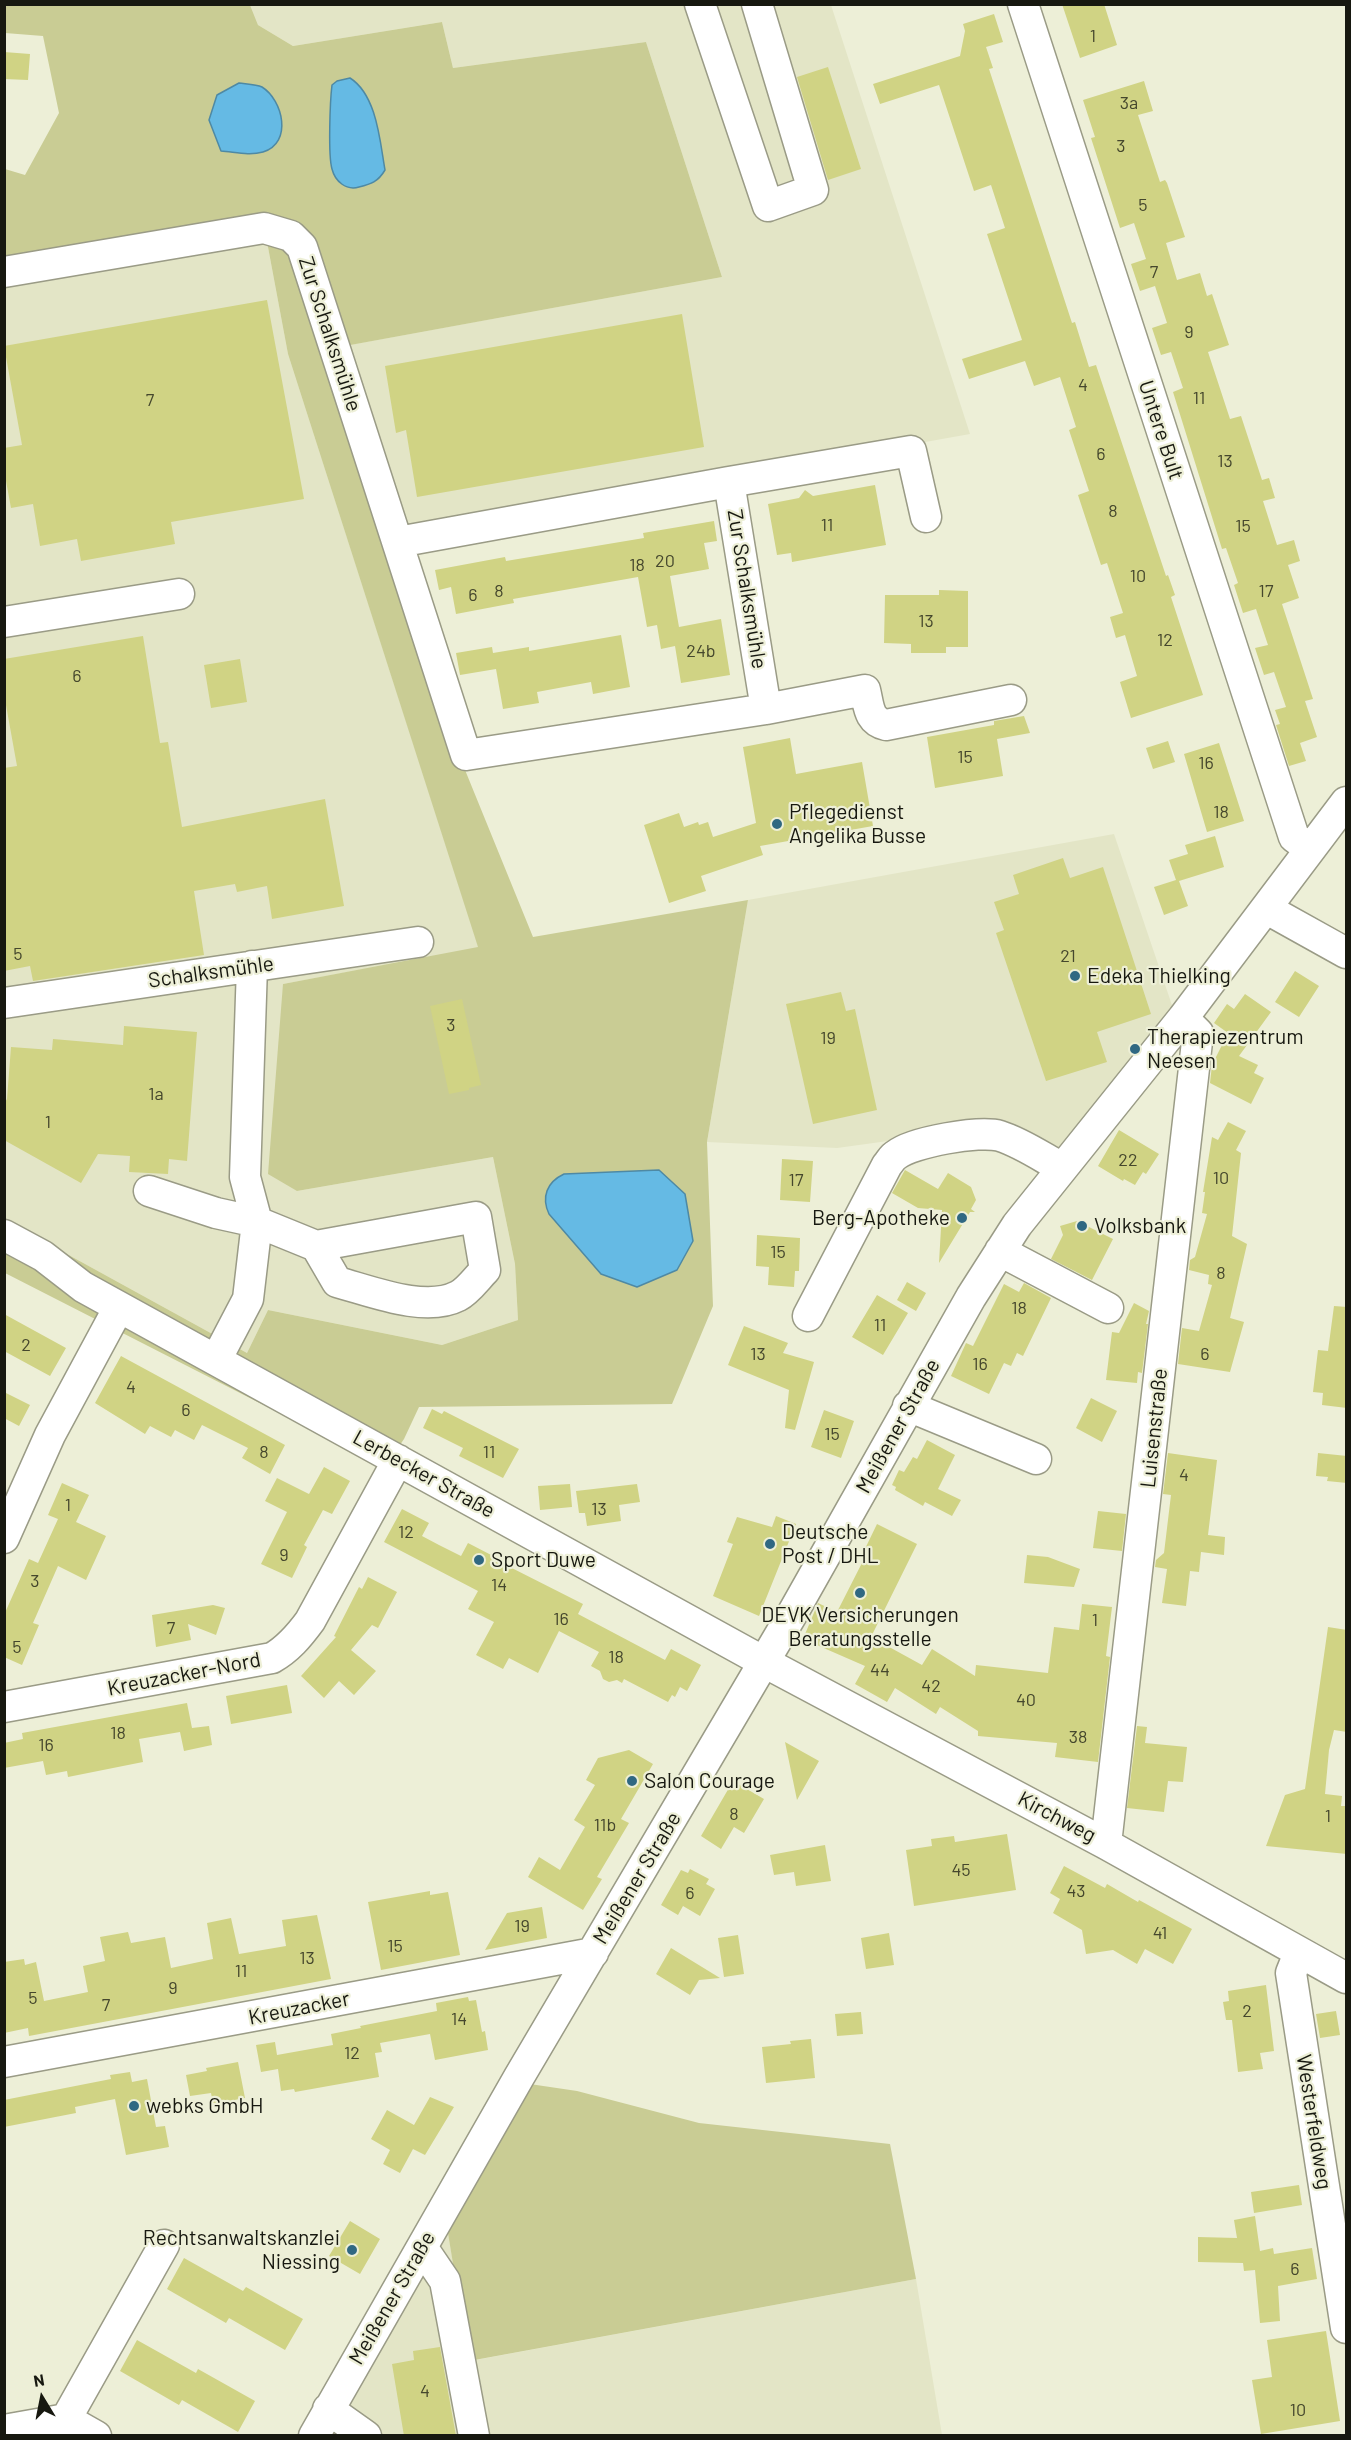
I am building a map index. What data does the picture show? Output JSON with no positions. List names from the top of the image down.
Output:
{
  "streets": {
    "street": [
      "Zur Schalksmühle",
      "Untere Bult",
      "Schalksmühle",
      "Meißener Straße",
      "Luisenstraße",
      "Lerbecker Straße",
      "Kreuzacker-Nord",
      "Kirchweg",
      "Kreuzacker",
      "Westerfeldweg"
    ]
  },
  "crossings": [
    ["Untere Bult", "Meißener Straße"],
    ["Meißener Straße", "Luisenstraße"],
    ["Meißener Straße", "Lerbecker Straße"],
    ["Meißener Straße", "Kirchweg"],
    ["Meißener Straße", "Kreuzacker"],
    ["Luisenstraße", "Kirchweg"],
    ["Lerbecker Straße", "Kreuzacker-Nord"],
    ["Lerbecker Straße", "Kirchweg"],
    ["Kirchweg", "Westerfeldweg"]
  ],
  "places": [
    "Pflegedienst Angelika Busse",
    "Edeka Thielking",
    "Therapiezentrum Neesen",
    "Berg-Apotheke",
    "Volksbank",
    "Deutsche Post / DHL",
    "Sport Duwe",
    "DEVK Versicherungen Beratungsstelle",
    "Salon Courage",
    "webks GmbH",
    "Rechtsanwaltskanzlei Niessing"
  ],
  "house_numbers": [
    "1",
    "3a",
    "3",
    "5",
    "7",
    "9",
    "4",
    "11",
    "7",
    "6",
    "13",
    "8",
    "11",
    "15",
    "20",
    "18",
    "10",
    "8",
    "17",
    "6",
    "13",
    "12",
    "24b",
    "6",
    "15",
    "16",
    "18",
    "5",
    "21",
    "3",
    "19",
    "1a",
    "1",
    "22",
    "10",
    "17",
    "15",
    "8",
    "18",
    "11",
    "2",
    "13",
    "6",
    "16",
    "4",
    "6",
    "15",
    "8",
    "11",
    "4",
    "1",
    "13",
    "12",
    "9",
    "3",
    "14",
    "16",
    "1",
    "7",
    "5",
    "18",
    "44",
    "42",
    "40",
    "18",
    "38",
    "16",
    "8",
    "1",
    "11b",
    "45",
    "43",
    "6",
    "19",
    "41",
    "15",
    "13",
    "11",
    "9",
    "5",
    "7",
    "2",
    "14",
    "12",
    "6",
    "4",
    "10"
  ],
  "north": "top"
}
